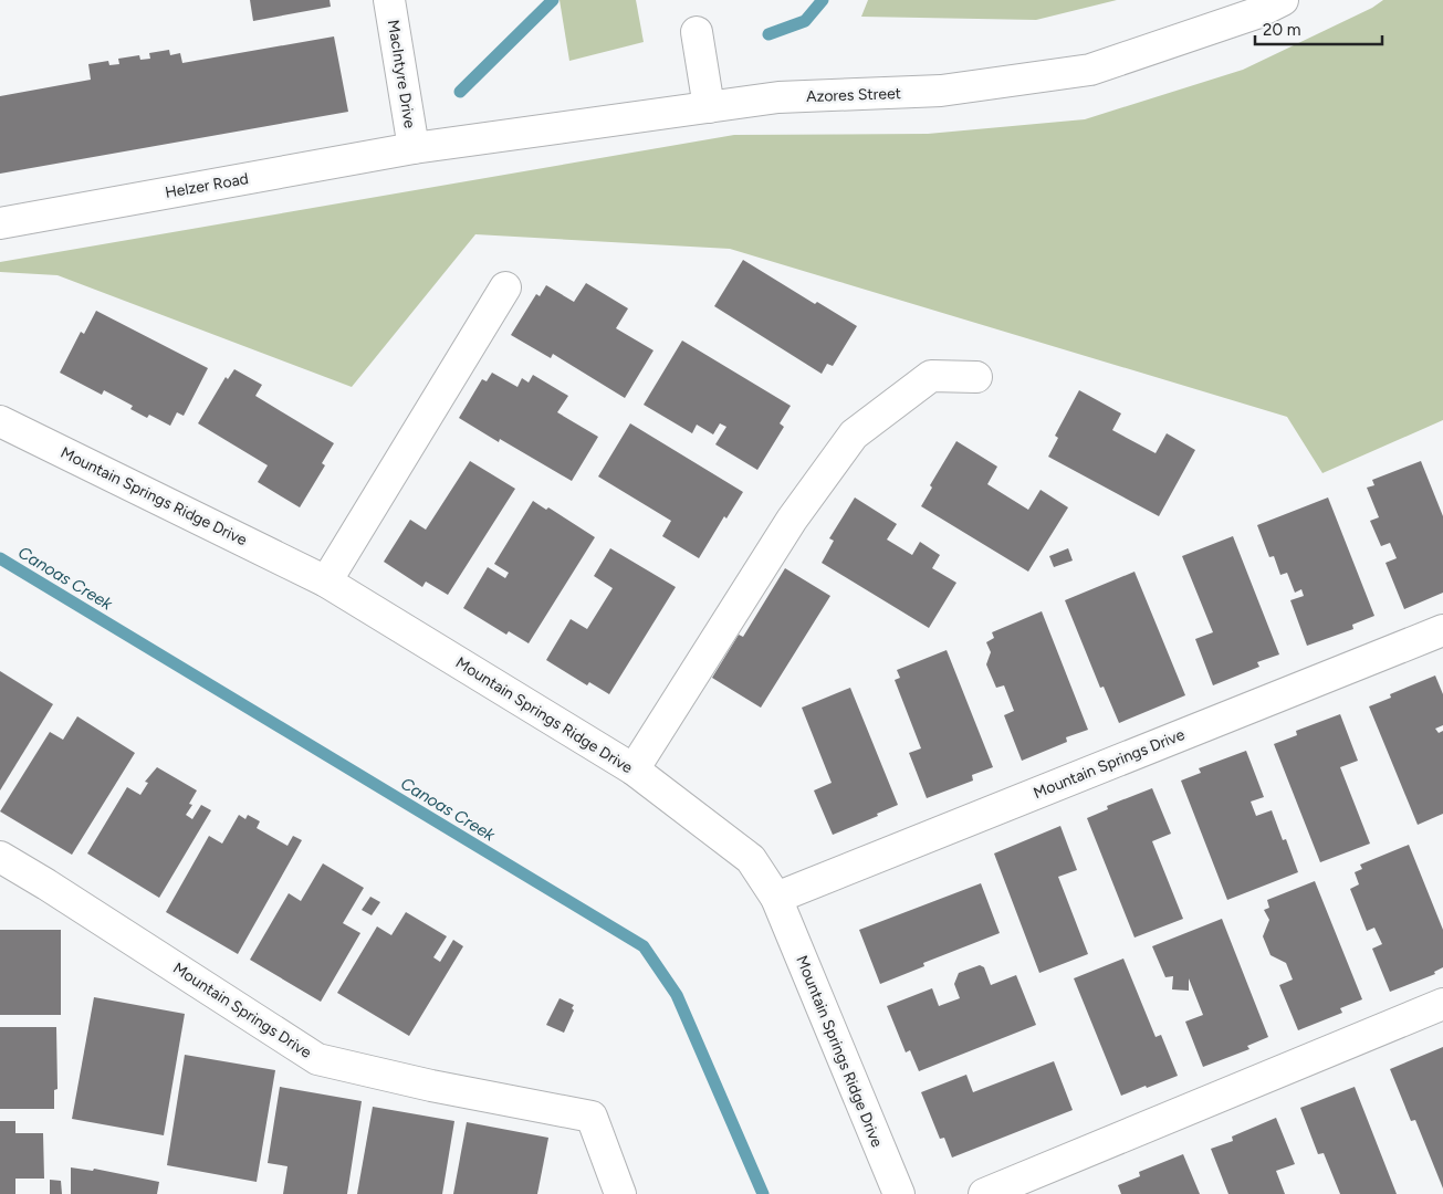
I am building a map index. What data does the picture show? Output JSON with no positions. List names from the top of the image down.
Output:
{
  "streets": {
    "street": [
      "MacIntyre Drive",
      "Azores Street",
      "Helzer Road",
      "Mountain Springs Ridge Drive",
      "Mountain Springs Drive"
    ]
  },
  "crossings": [
    ["MacIntyre Drive", "Azores Street"],
    ["MacIntyre Drive", "Helzer Road"],
    ["Azores Street", "Helzer Road"],
    ["Mountain Springs Ridge Drive", "Mountain Springs Drive"]
  ],
  "water": ["Canoas Creek"],
  "scale_bar": "20 m"
}
